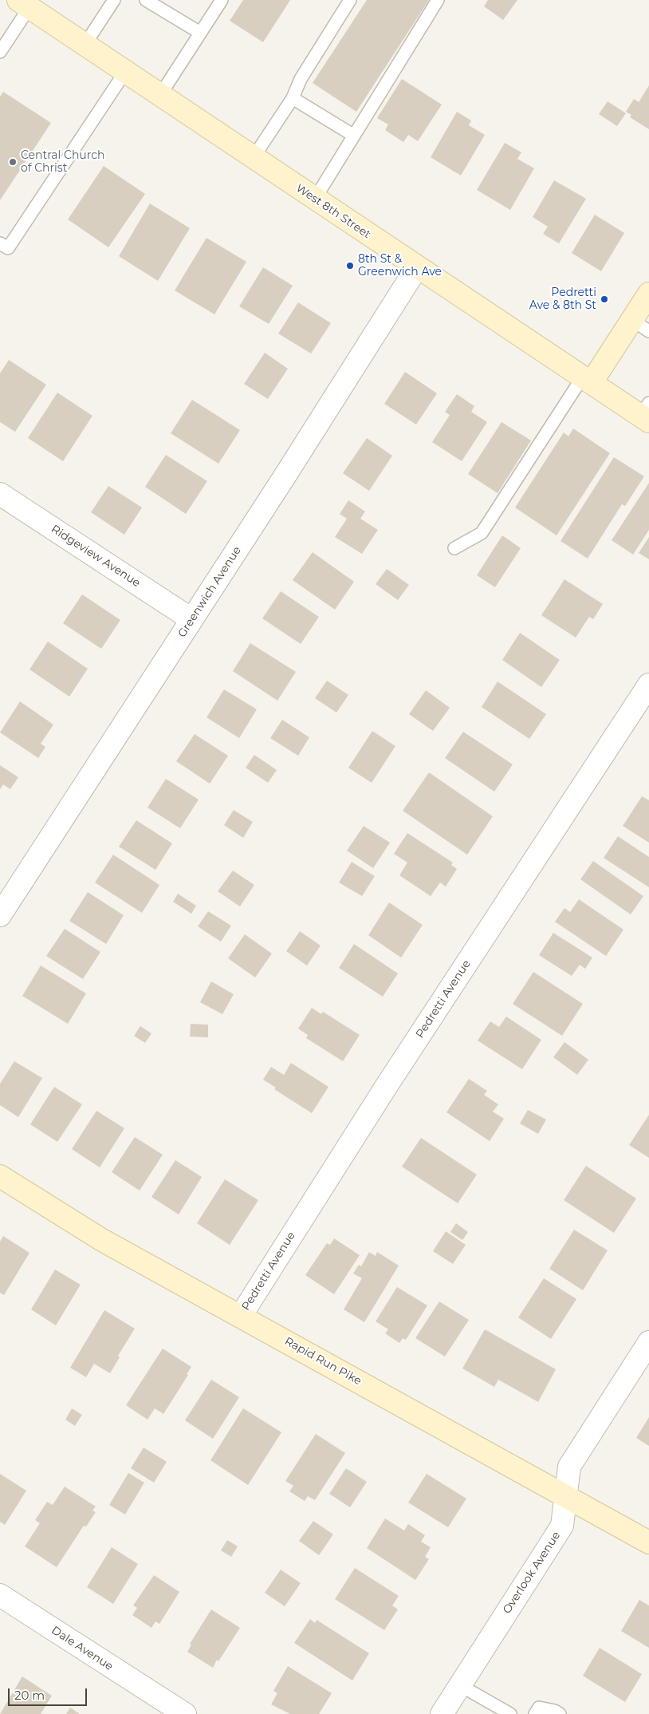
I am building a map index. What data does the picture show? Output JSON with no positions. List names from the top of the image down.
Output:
{
  "streets": {
    "street": [
      "West 8th Street",
      "Ridgeview Avenue",
      "Greenwich Avenue",
      "Pedretti Avenue",
      "Rapid Run Pike",
      "Overlook Avenue",
      "Dale Avenue"
    ]
  },
  "crossings": [
    ["West 8th Street", "Greenwich Avenue"],
    ["Ridgeview Avenue", "Greenwich Avenue"],
    ["Pedretti Avenue", "Rapid Run Pike"],
    ["Rapid Run Pike", "Overlook Avenue"]
  ],
  "places": ["Central Church of Christ", "8th St & Greenwich Ave", "Pedretti Ave & 8th St"],
  "scale_bar": "20 m"
}
